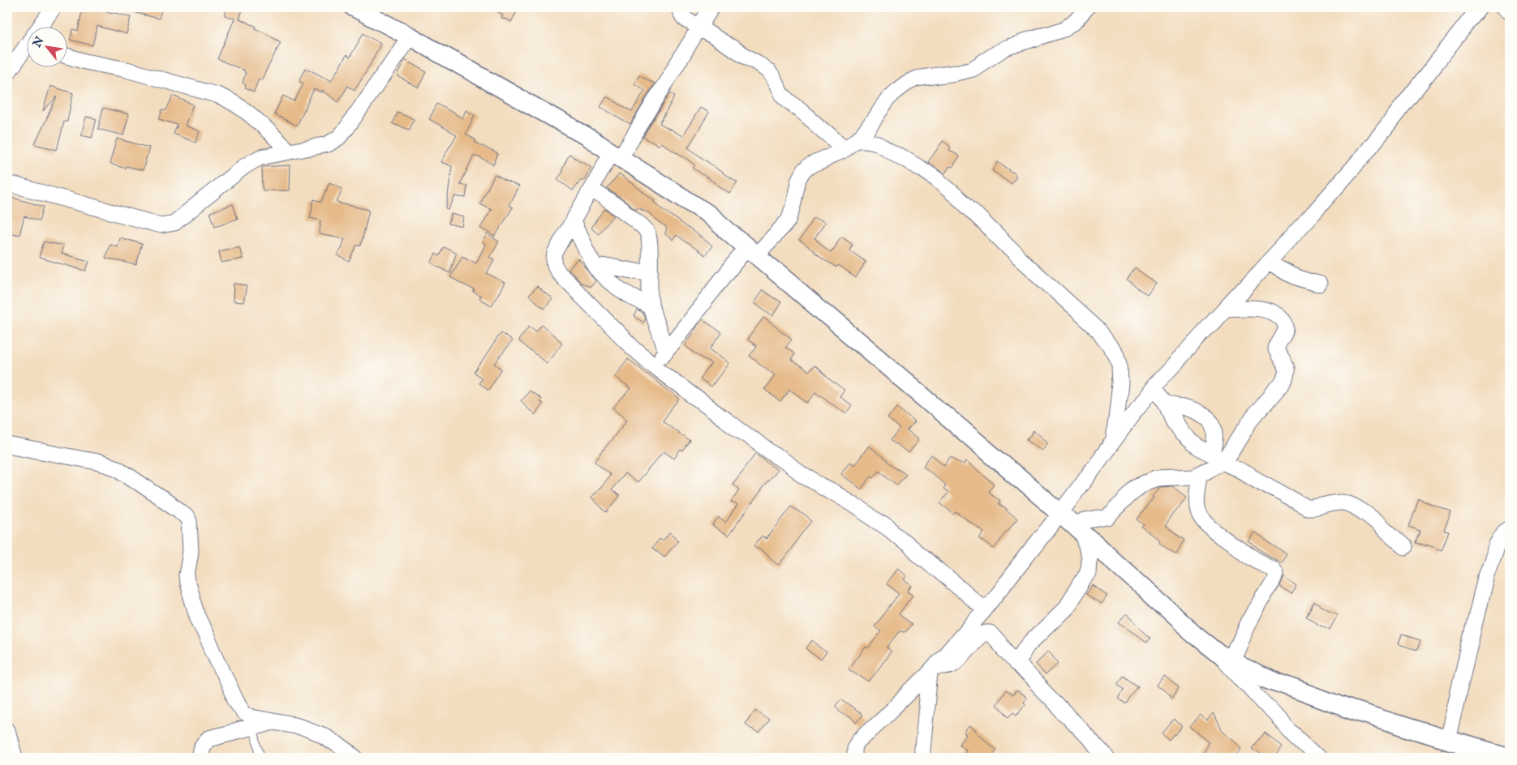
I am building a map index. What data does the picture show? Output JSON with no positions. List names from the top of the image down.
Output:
{
  "north": "top left"
}
